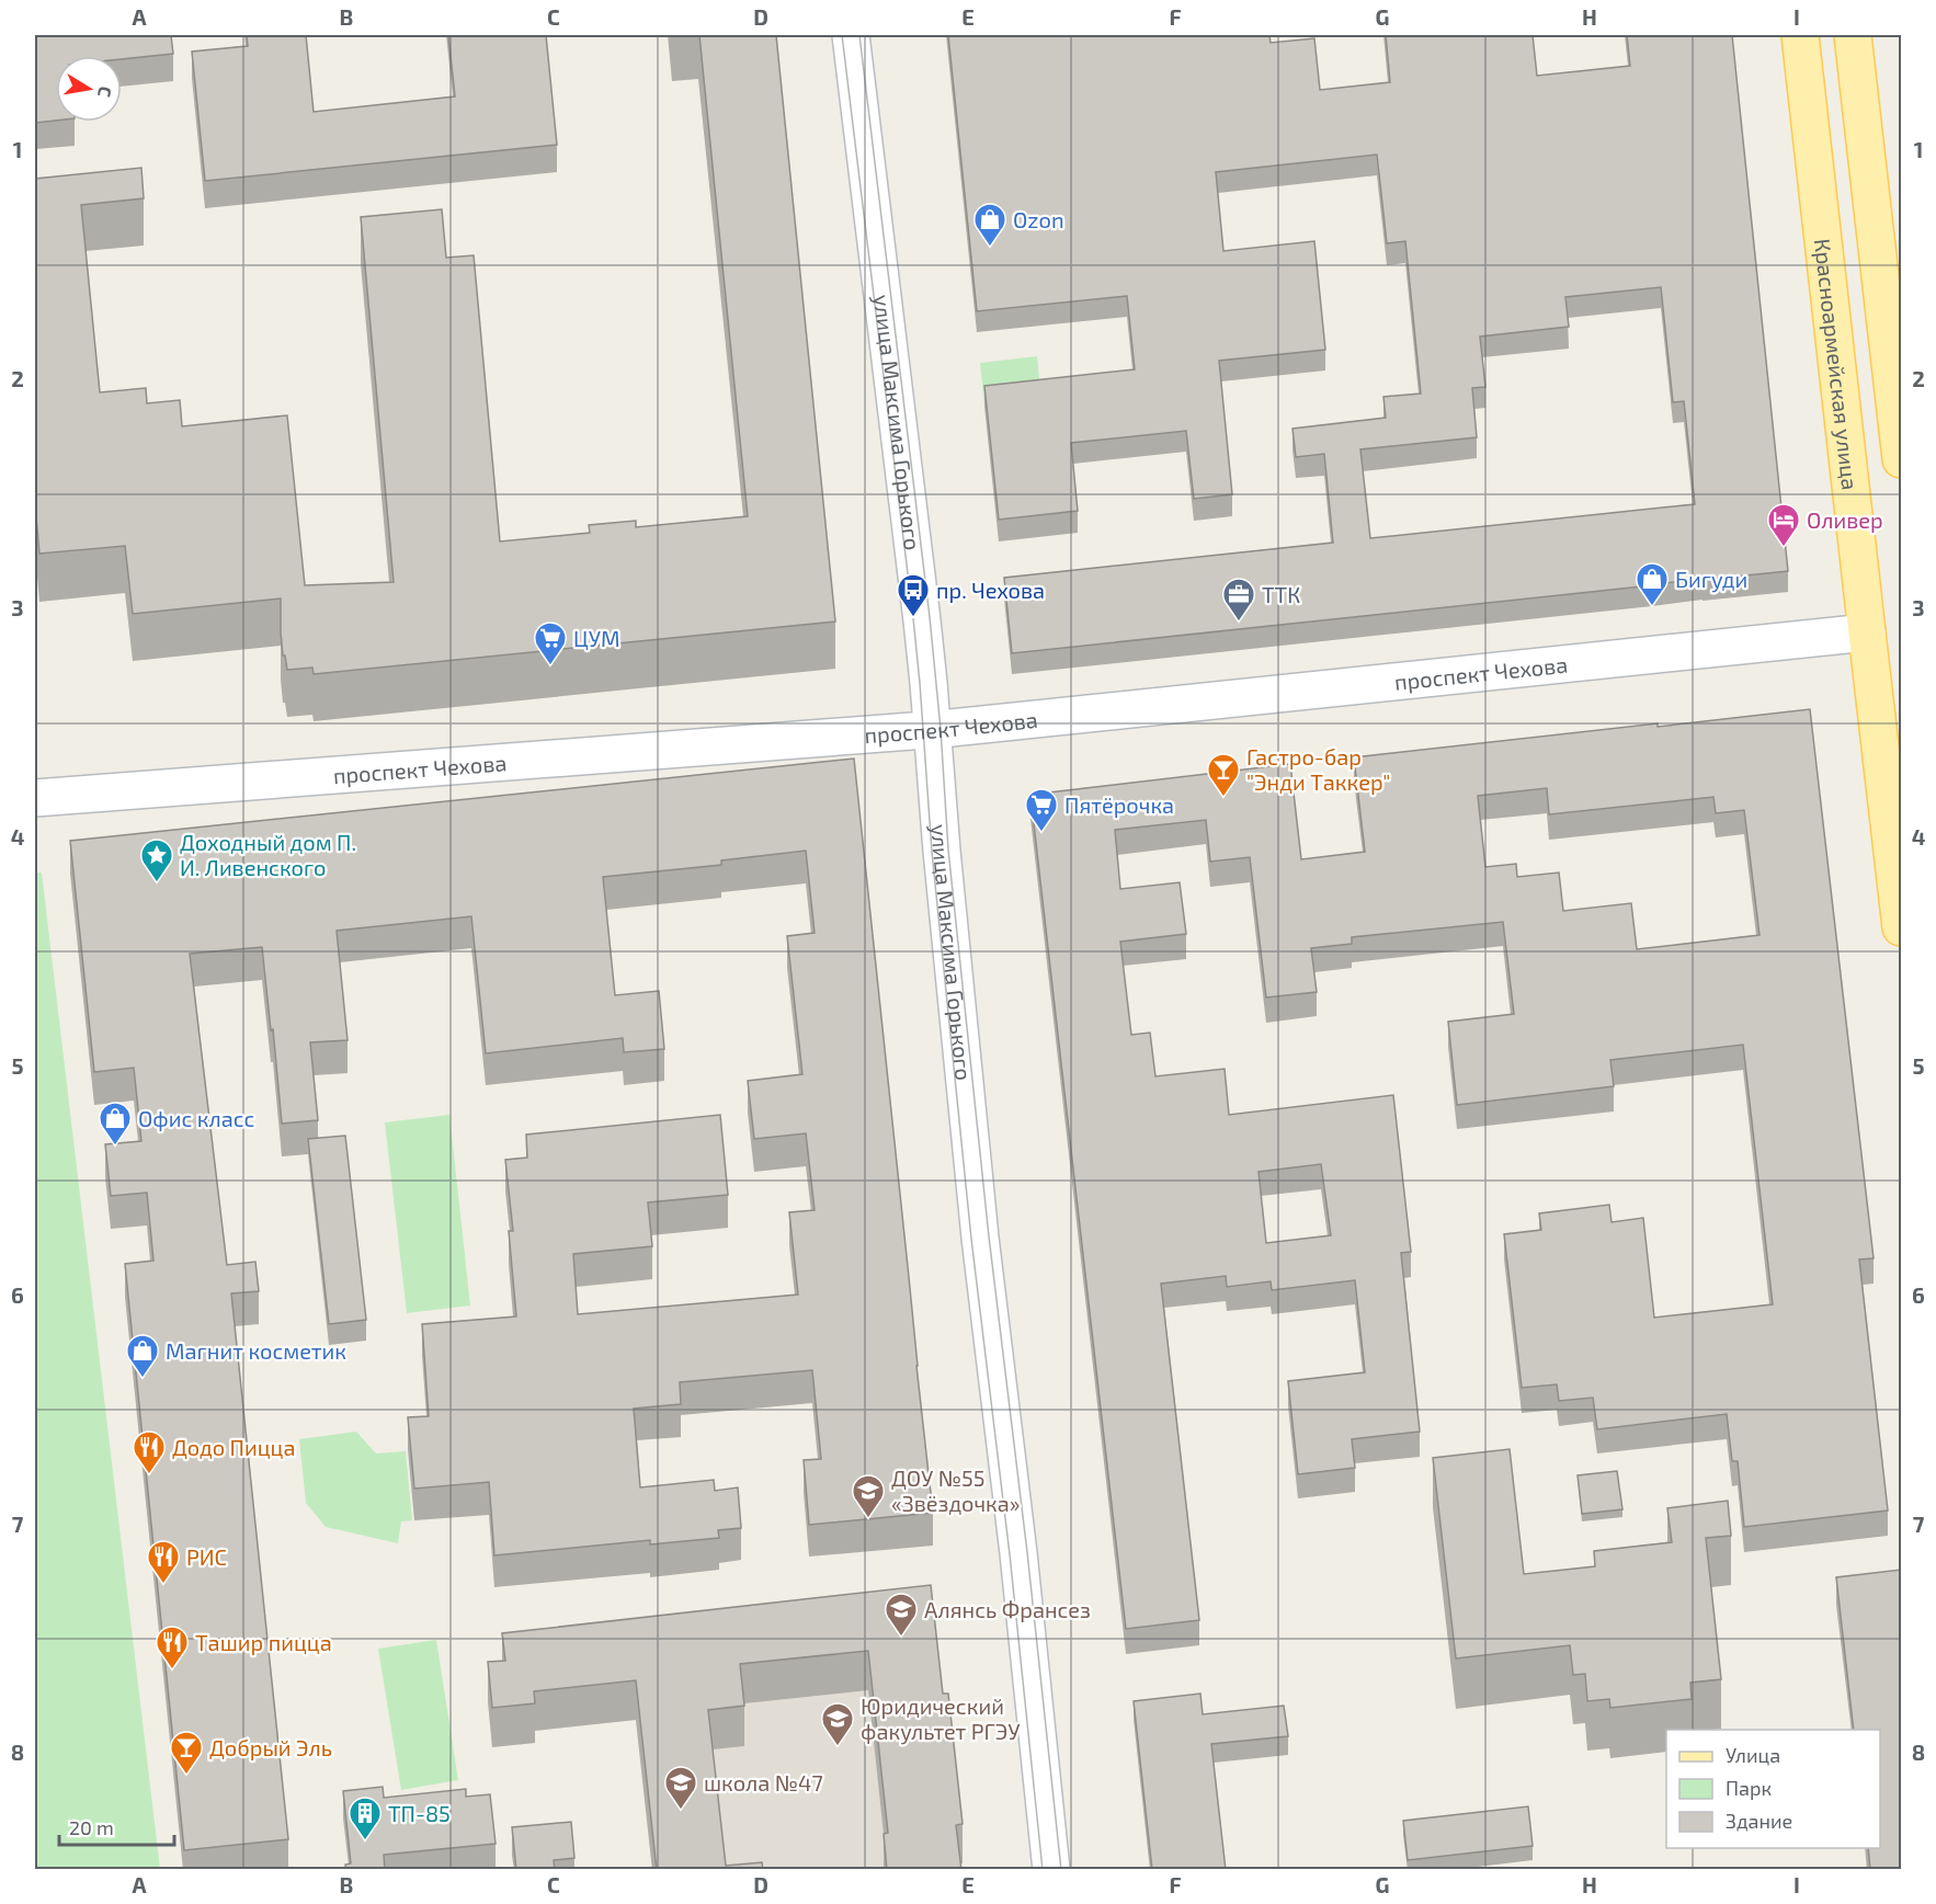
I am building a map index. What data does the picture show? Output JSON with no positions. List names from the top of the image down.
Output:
{
  "streets": {
    "main road": ["Красноармейская улица", "улица Максима Горького", "проспект Чехова"]
  },
  "crossings": [
    ["Красноармейская улица", "проспект Чехова"],
    ["улица Максима Горького", "проспект Чехова"]
  ],
  "places": {
    "shop": [
      "Ozon",
      "Бигуди",
      "Офис класс",
      "Магнит косметик"
    ],
    "hotel": ["Оливер"],
    "bus stop": ["пр. Чехова"],
    "office": ["ТТК"],
    "supermarket": ["ЦУМ", "Пятёрочка"],
    "bar": ["Гастро-бар \"Энди Таккер\"", "Добрый Эль"],
    "place": ["Доходный дом П. И. Ливенского"],
    "restaurant": ["Додо Пицца", "РИС", "Ташир пицца"],
    "school or university": [
      "ДОУ №55 «Звёздочка»",
      "Алянсь Франсез",
      "Юридический факультет РГЭУ",
      "школа №47"
    ],
    "building": ["ТП-85"]
  },
  "legend": ["Улица", "Парк", "Здание"],
  "scale_bar": "20 m",
  "north": "right",
  "grid": {
    "columns": [
      "A",
      "B",
      "C",
      "D",
      "E",
      "F",
      "G",
      "H",
      "I"
    ],
    "rows": [
      "1",
      "2",
      "3",
      "4",
      "5",
      "6",
      "7",
      "8"
    ]
  }
}
